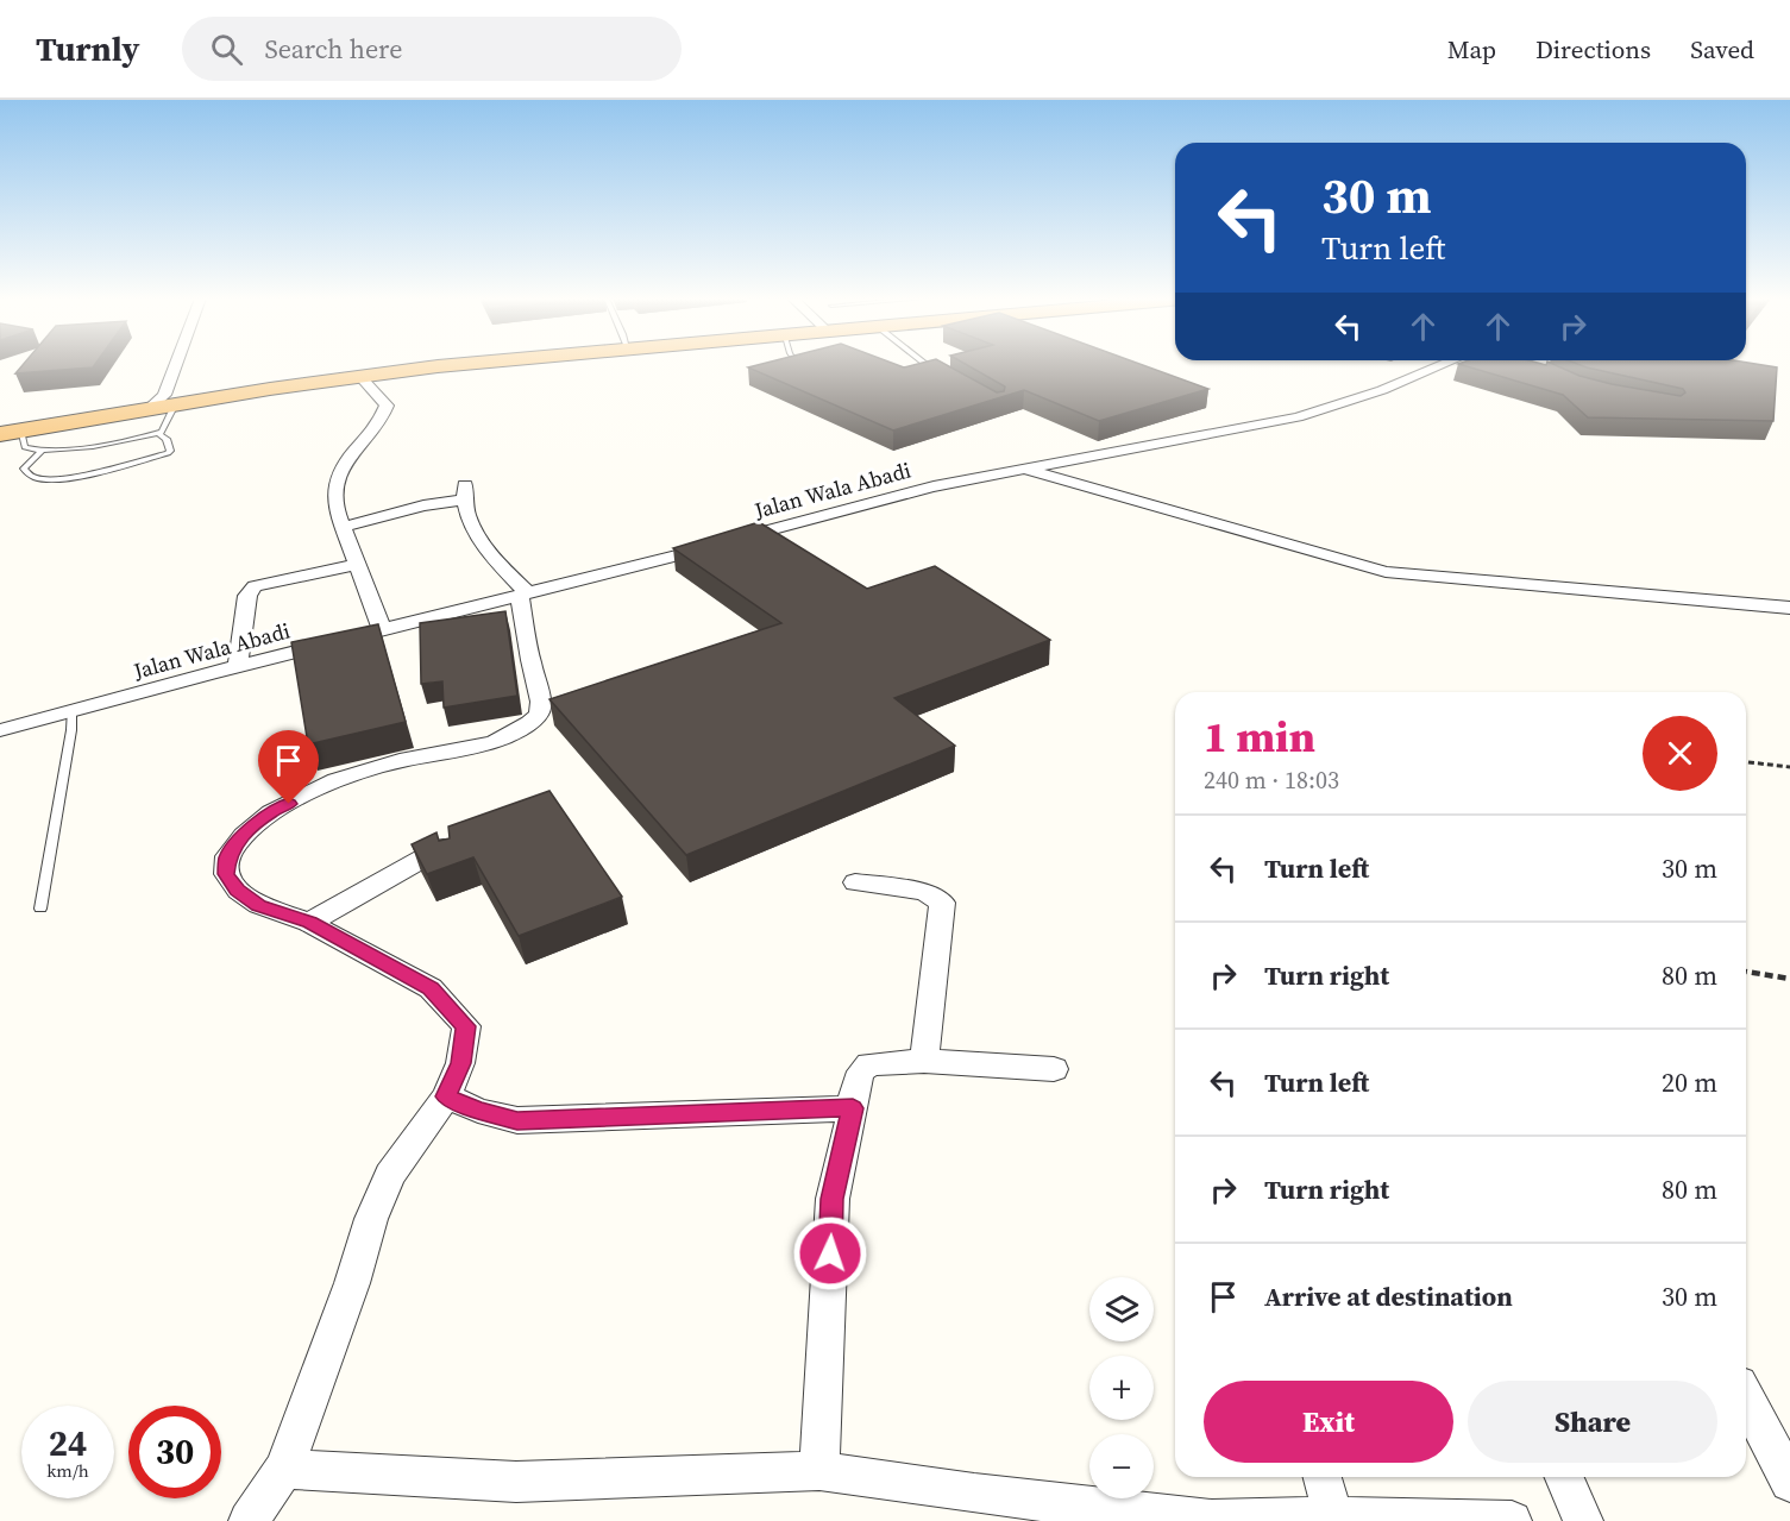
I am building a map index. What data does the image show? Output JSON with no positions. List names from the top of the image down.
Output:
{
  "streets": {
    "street": ["Jalan Wala Abadi"]
  },
  "page": {
    "header": "Turnly",
    "search": "Search here",
    "nav": ["Map", "Directions", "Saved"],
    "turn": ["30 m", "Turn left"],
    "heading": ["1 min", "240 m · 18:03"],
    "list": [
      {
        "name": "Turn left",
        "value": "30 m"
      },
      {
        "name": "Turn right",
        "value": "80 m"
      },
      {
        "name": "Turn left",
        "value": "20 m"
      },
      {
        "name": "Turn right",
        "value": "80 m"
      },
      {
        "name": "Arrive at destination",
        "value": "30 m"
      }
    ],
    "map_buttons": ["+", "−"],
    "buttons": ["Exit", "Share"],
    "speed": "24 km/h",
    "limit": "30"
  }
}
